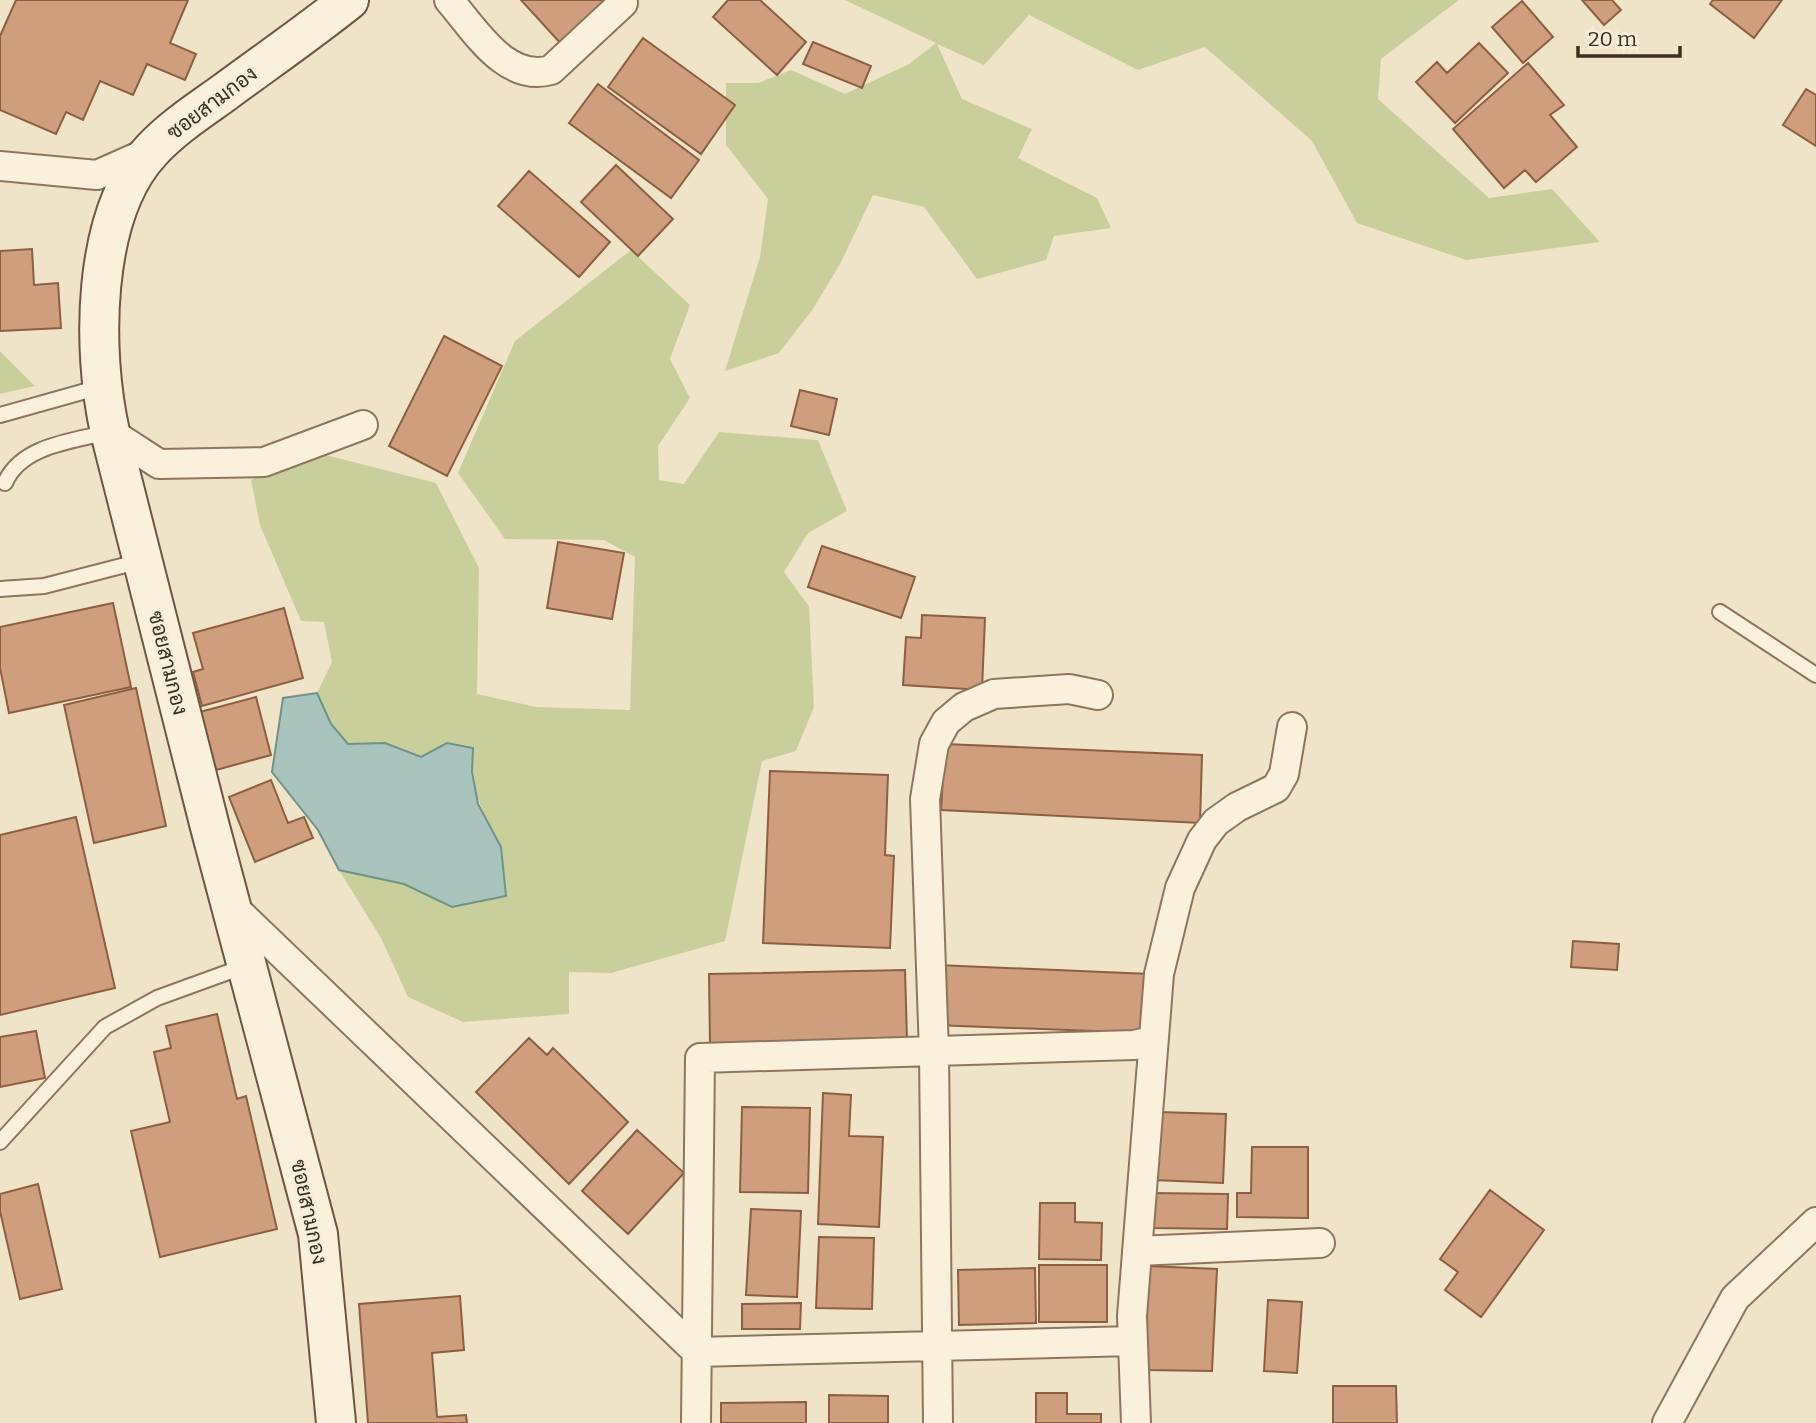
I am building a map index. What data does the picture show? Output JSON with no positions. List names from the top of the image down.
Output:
{
  "streets": {
    "street": ["ซอยสามกอง"]
  },
  "scale_bar": "20 m"
}
